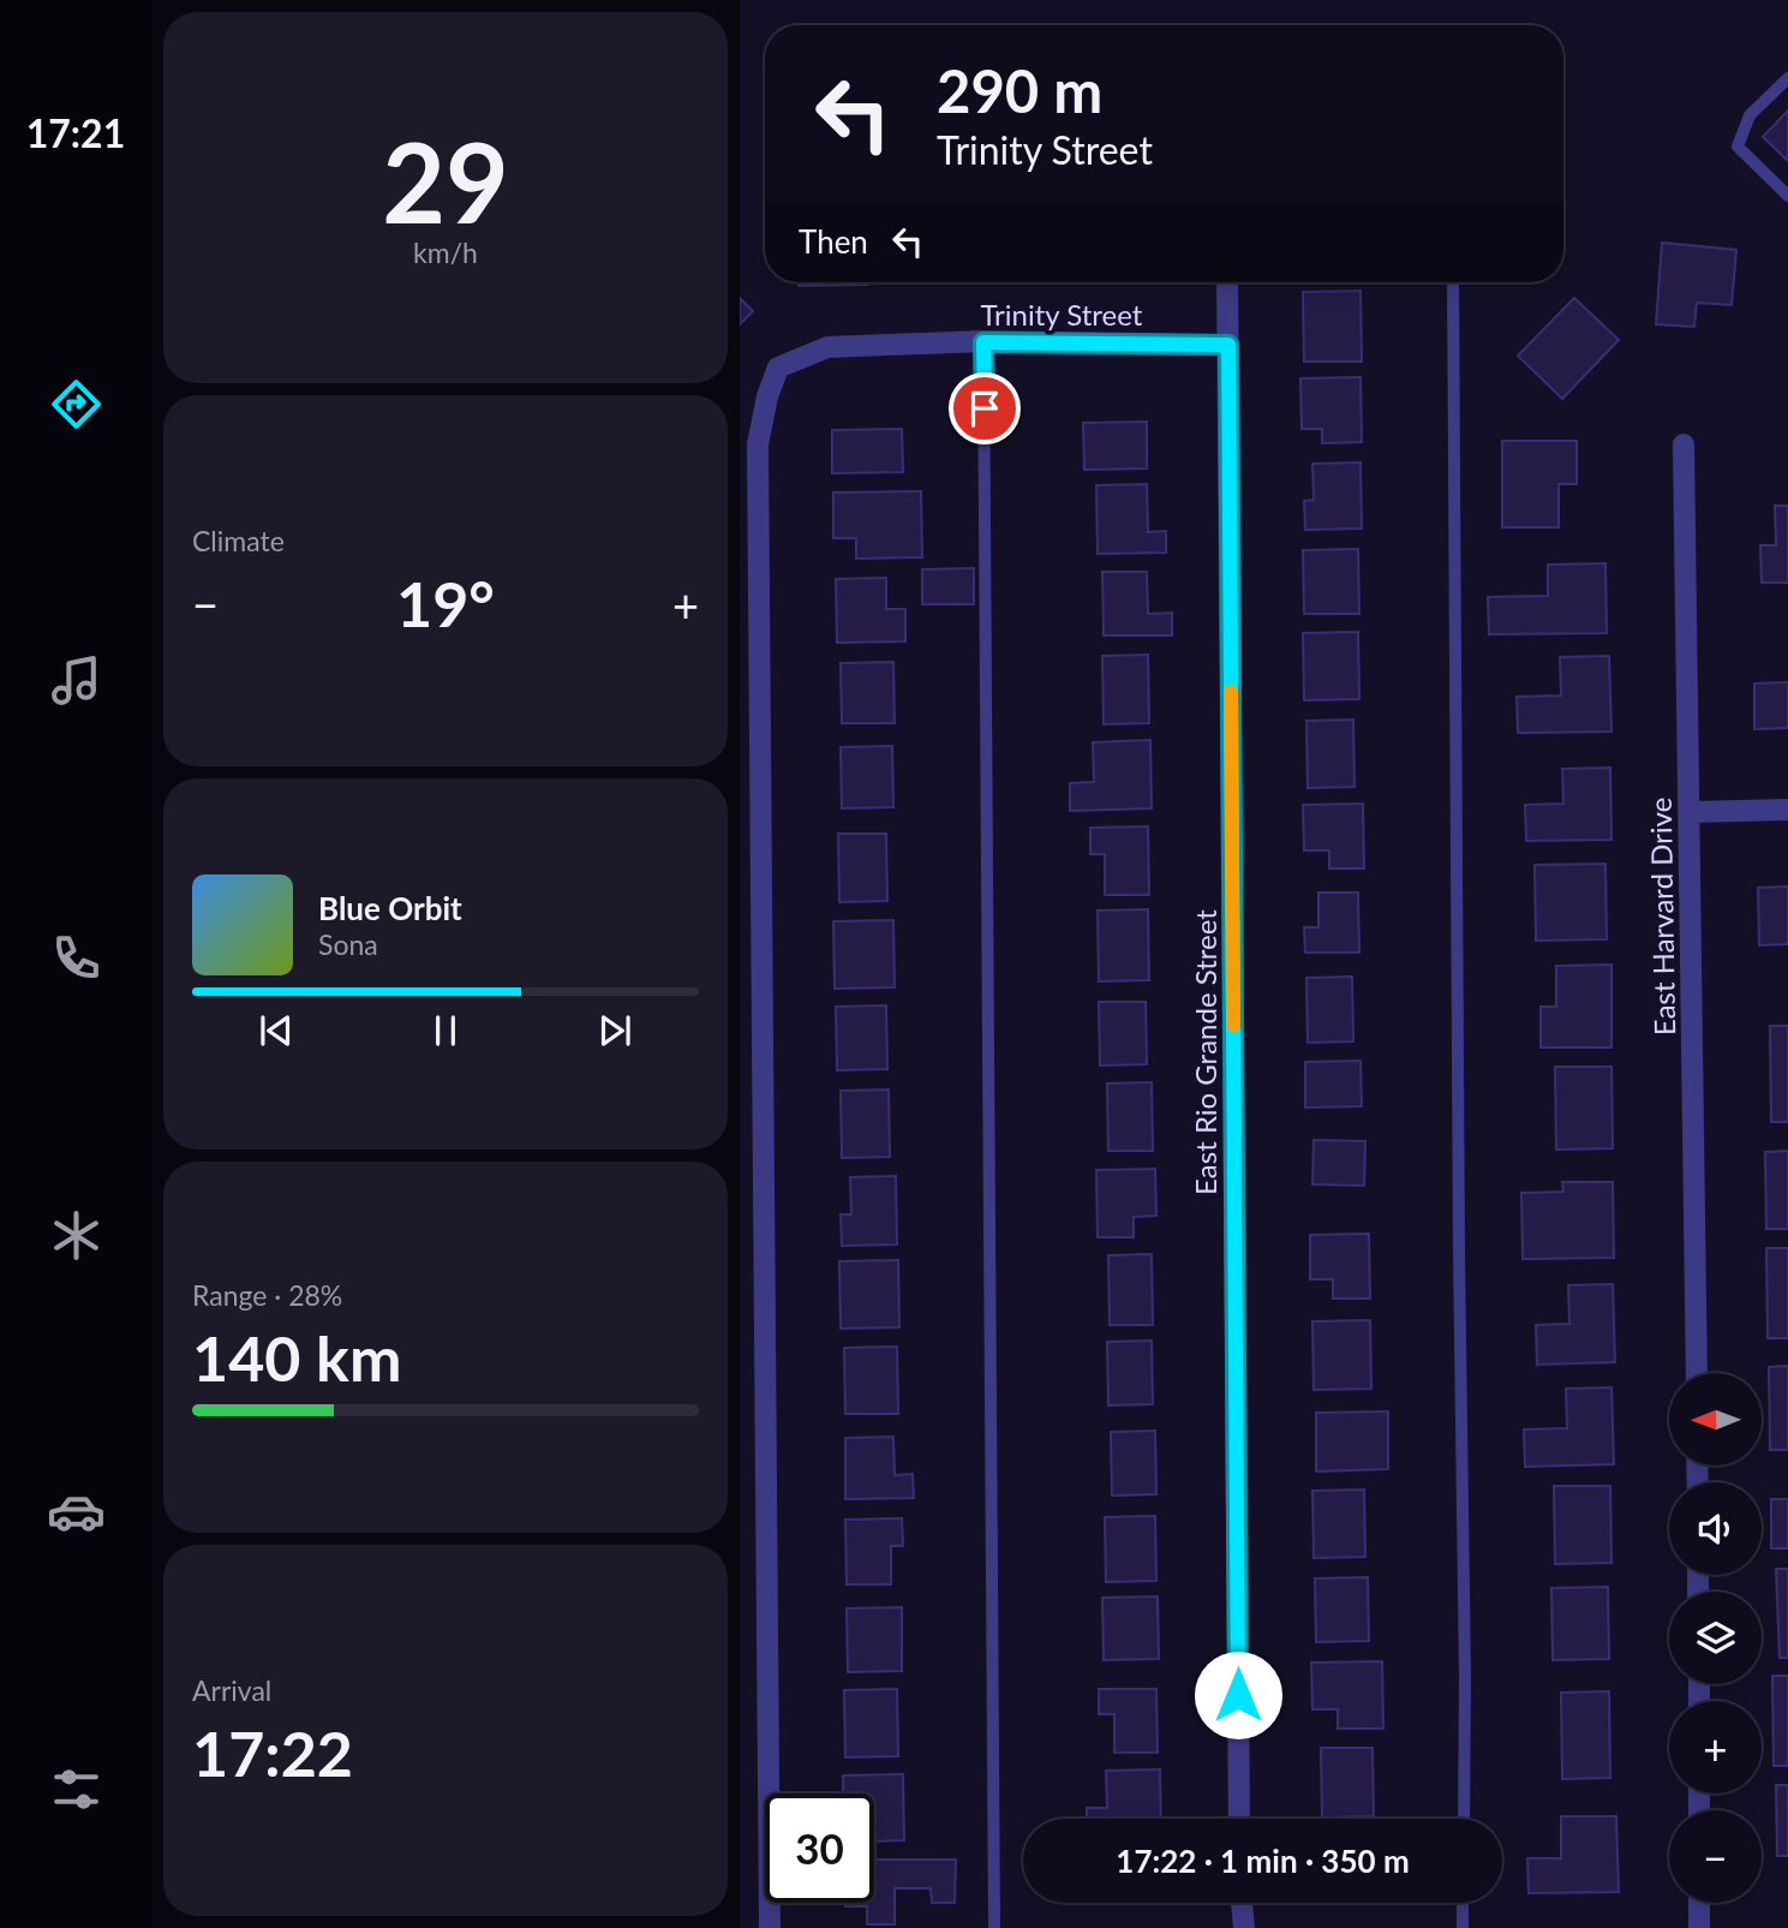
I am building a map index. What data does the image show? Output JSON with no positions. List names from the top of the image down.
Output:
{
  "streets": {
    "street": ["Trinity Street", "East Harvard Drive", "East Rio Grande Street"]
  },
  "crossings": [
    ["Trinity Street", "East Rio Grande Street"]
  ],
  "north": "left",
  "page": {
    "tabs": "17:21",
    "tile": [
      ["29", "km/h"],
      "Climate",
      ["Range · 28%", "140 km"],
      ["Arrival", "17:22"]
    ],
    "turn": ["290 m", "Trinity Street"],
    "then": "Then",
    "heat": ["−", "19°", "+"],
    "song": ["Blue Orbit", "Sona"],
    "map_buttons": ["+", "−"],
    "limit": "30",
    "trip": "17:22 · 1 min · 350 m"
  }
}
